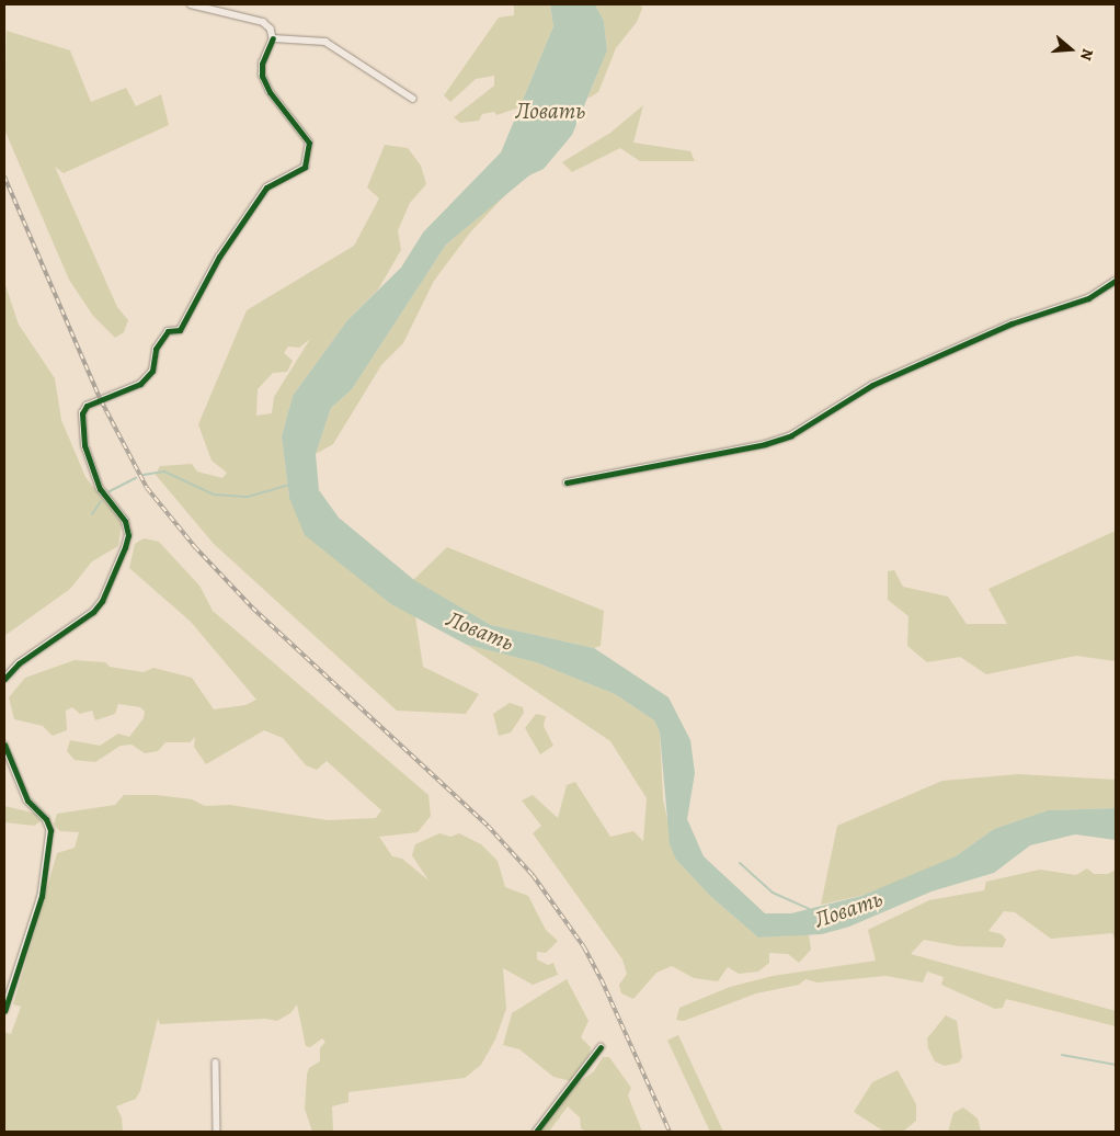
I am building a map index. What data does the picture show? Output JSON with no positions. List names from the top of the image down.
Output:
{
  "water": ["Ловать"],
  "north": "right"
}
